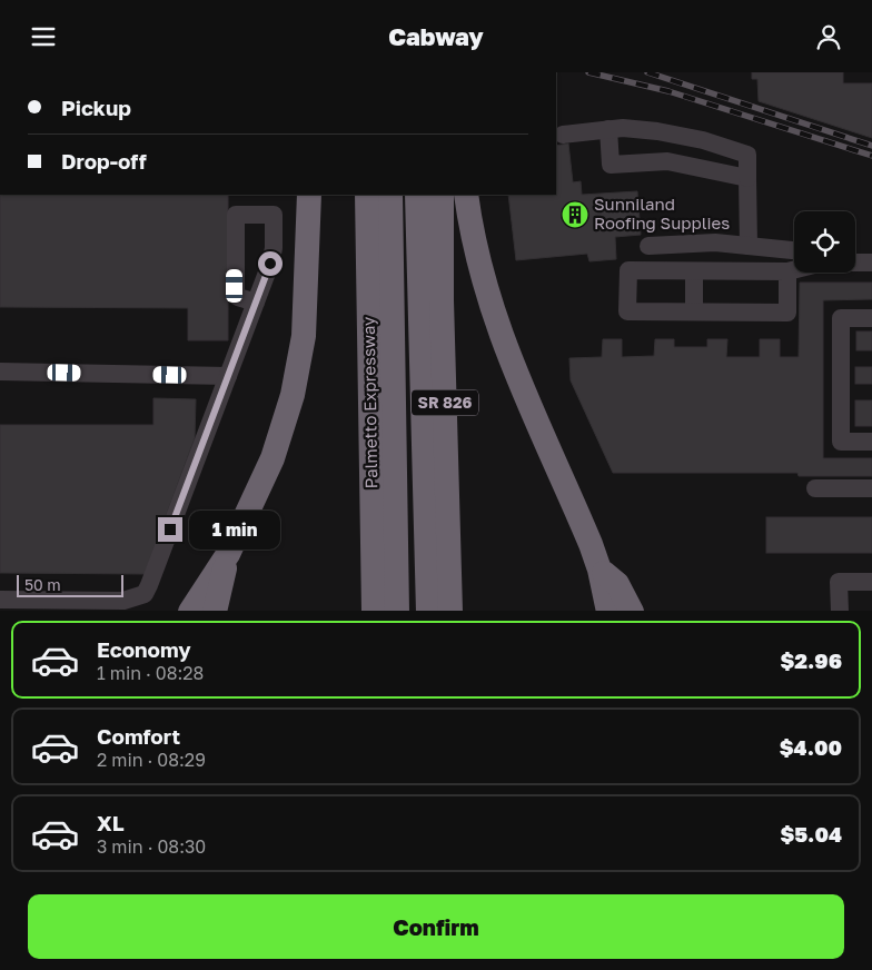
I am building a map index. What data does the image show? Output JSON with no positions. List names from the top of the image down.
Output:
{
  "streets": {
    "highway": ["Palmetto Expressway", "SR 826"]
  },
  "places": {
    "building": ["Sunniland Roofing Supplies"]
  },
  "scale_bar": "50 m",
  "page": {
    "header": "Cabway",
    "banner": ["Pickup", "Drop-off"],
    "bubble": "1 min",
    "scale": "50 m",
    "list": [
      {
        "name": "Economy",
        "note": "1 min · 08:28",
        "value": "$2.96"
      },
      {
        "name": "Comfort",
        "note": "2 min · 08:29",
        "value": "$4.00"
      },
      {
        "name": "XL",
        "note": "3 min · 08:30",
        "value": "$5.04"
      }
    ],
    "buttons": "Confirm"
  }
}
